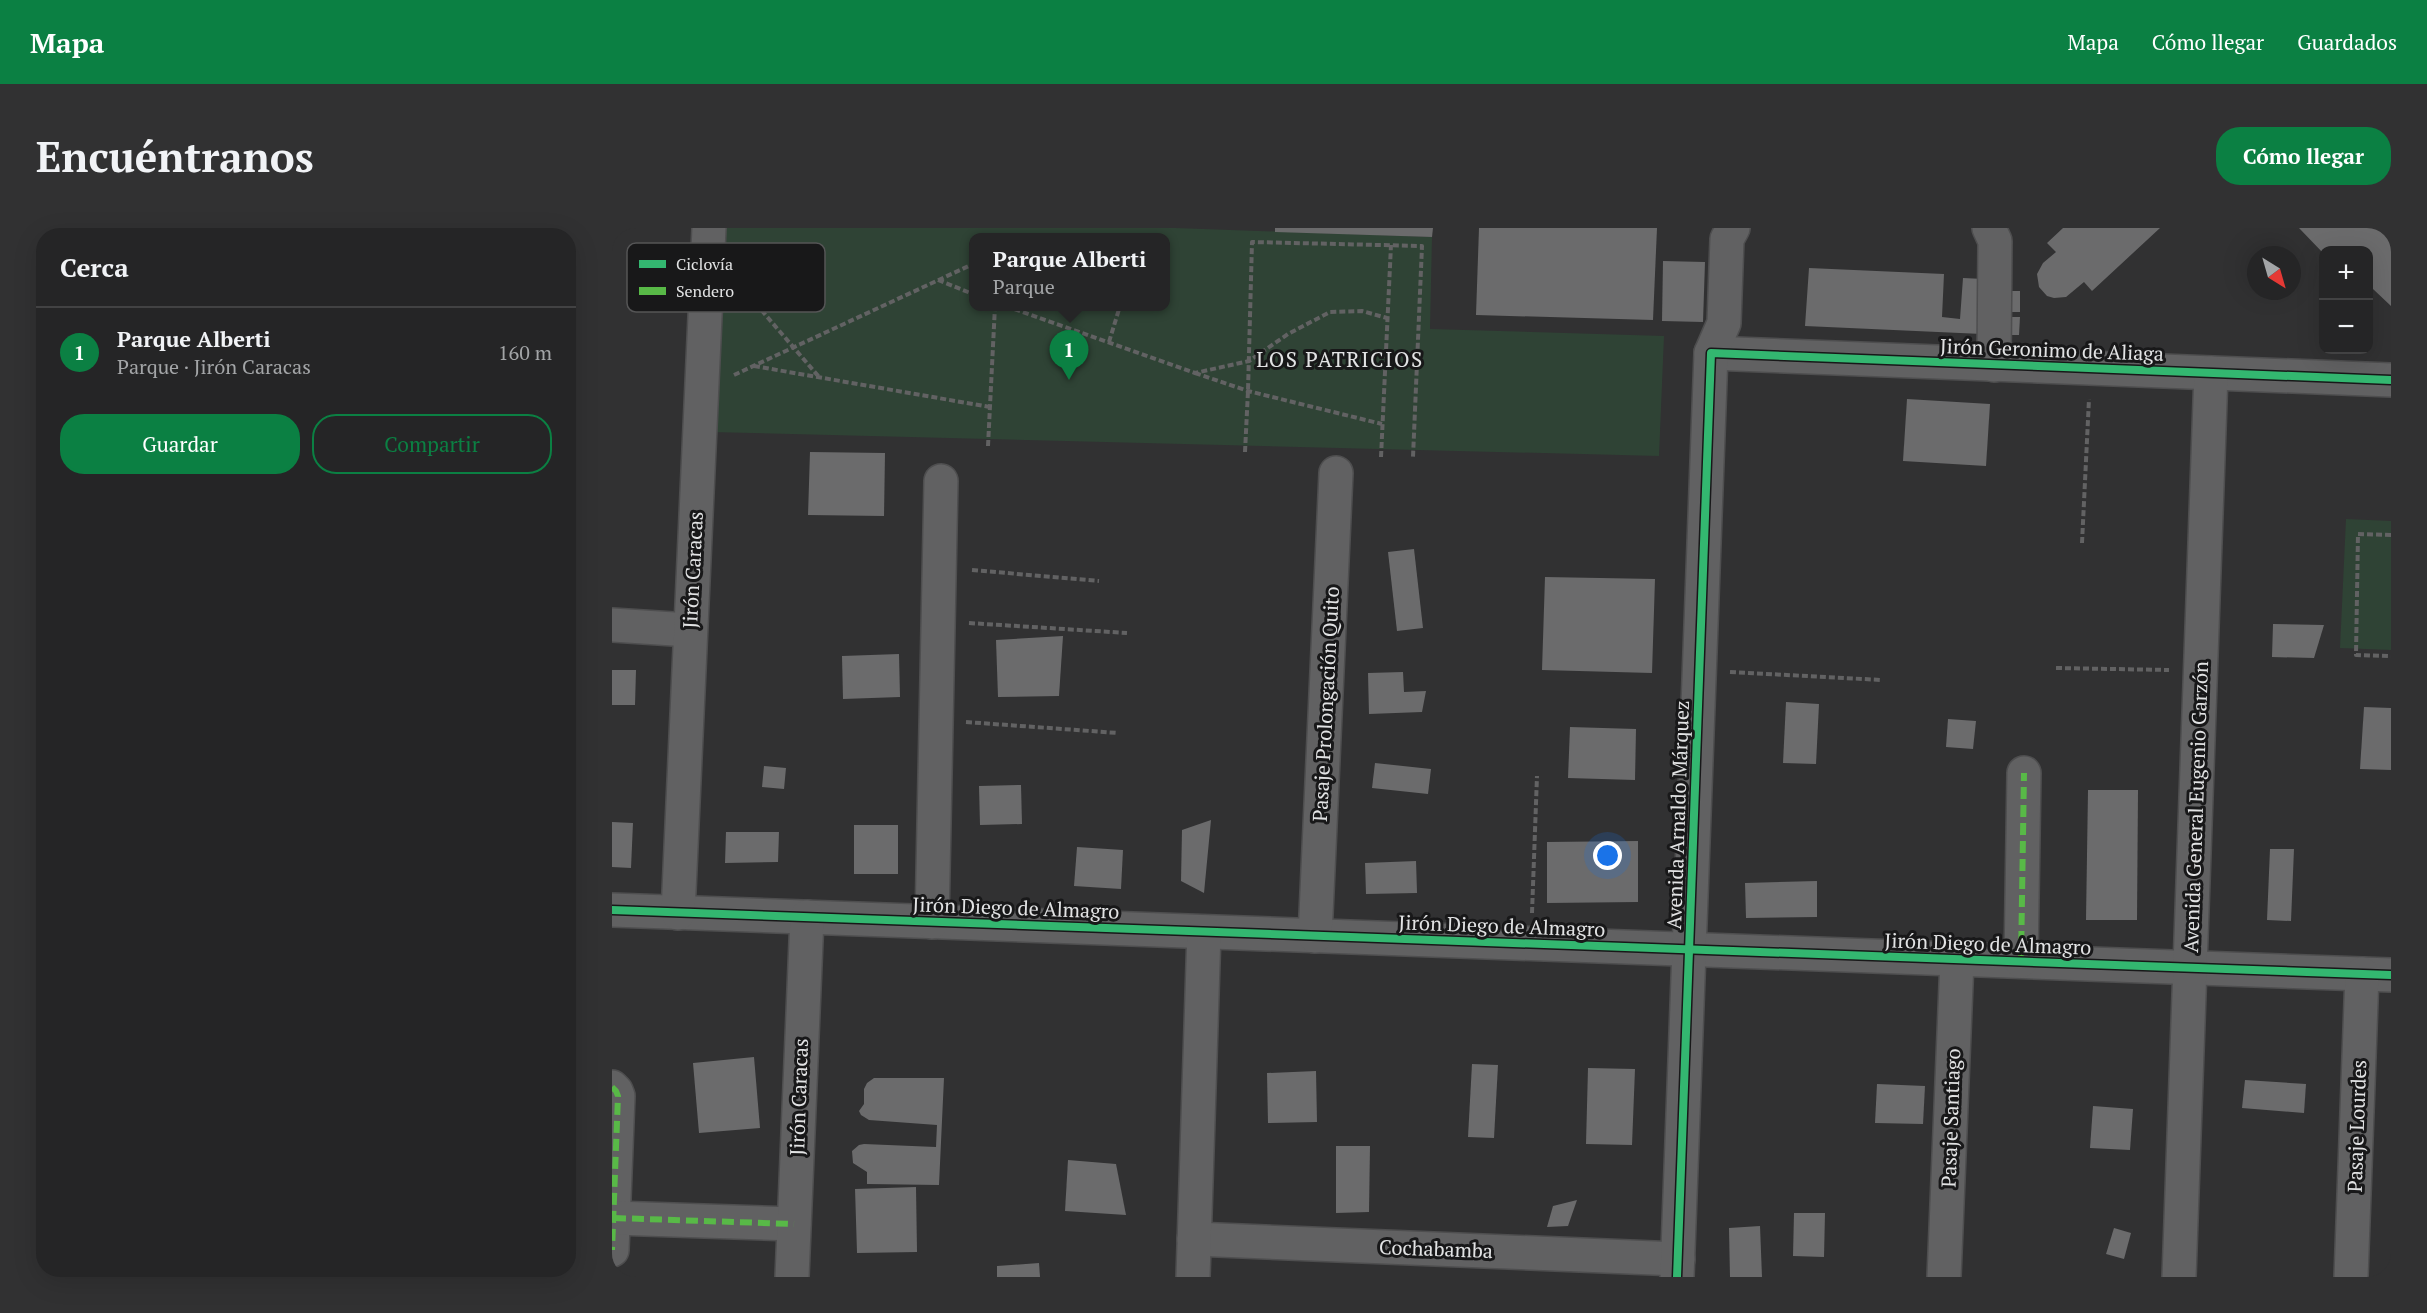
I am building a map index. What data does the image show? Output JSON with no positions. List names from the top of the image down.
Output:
{
  "streets": {
    "street": [
      "Jirón Geronimo de Aliaga",
      "Jirón Caracas",
      "Pasaje Prolongación Quito",
      "Avenida General Eugenio Garzón",
      "Avenida Arnaldo Márquez",
      "Jirón Diego de Almagro",
      "Pasaje Santiago",
      "Pasaje Lourdes",
      "Cochabamba"
    ]
  },
  "crossings": [
    ["Jirón Geronimo de Aliaga", "Avenida General Eugenio Garzón"],
    ["Jirón Geronimo de Aliaga", "Avenida Arnaldo Márquez"],
    ["Jirón Caracas", "Jirón Diego de Almagro"],
    ["Pasaje Prolongación Quito", "Jirón Diego de Almagro"],
    ["Avenida General Eugenio Garzón", "Jirón Diego de Almagro"],
    ["Avenida Arnaldo Márquez", "Jirón Diego de Almagro"],
    ["Avenida Arnaldo Márquez", "Cochabamba"],
    ["Jirón Diego de Almagro", "Pasaje Santiago"],
    ["Jirón Diego de Almagro", "Pasaje Lourdes"]
  ],
  "districts": ["LOS PATRICIOS"],
  "legend": ["Ciclovía", "Sendero"],
  "north": "bottom right",
  "page": {
    "header": "Mapa",
    "nav": ["Mapa", "Cómo llegar", "Guardados"],
    "buttons": [
      "Cómo llegar",
      ["Guardar", "Compartir"]
    ],
    "title": "Encuéntranos",
    "heading": "Cerca",
    "popup": ["Parque Alberti", "Parque"],
    "map_buttons": ["+", "−"],
    "list": [
      {
        "mark": "1",
        "name": "Parque Alberti",
        "note": "Parque · Jirón Caracas",
        "value": "160 m"
      }
    ],
    "pins": "1"
  }
}
